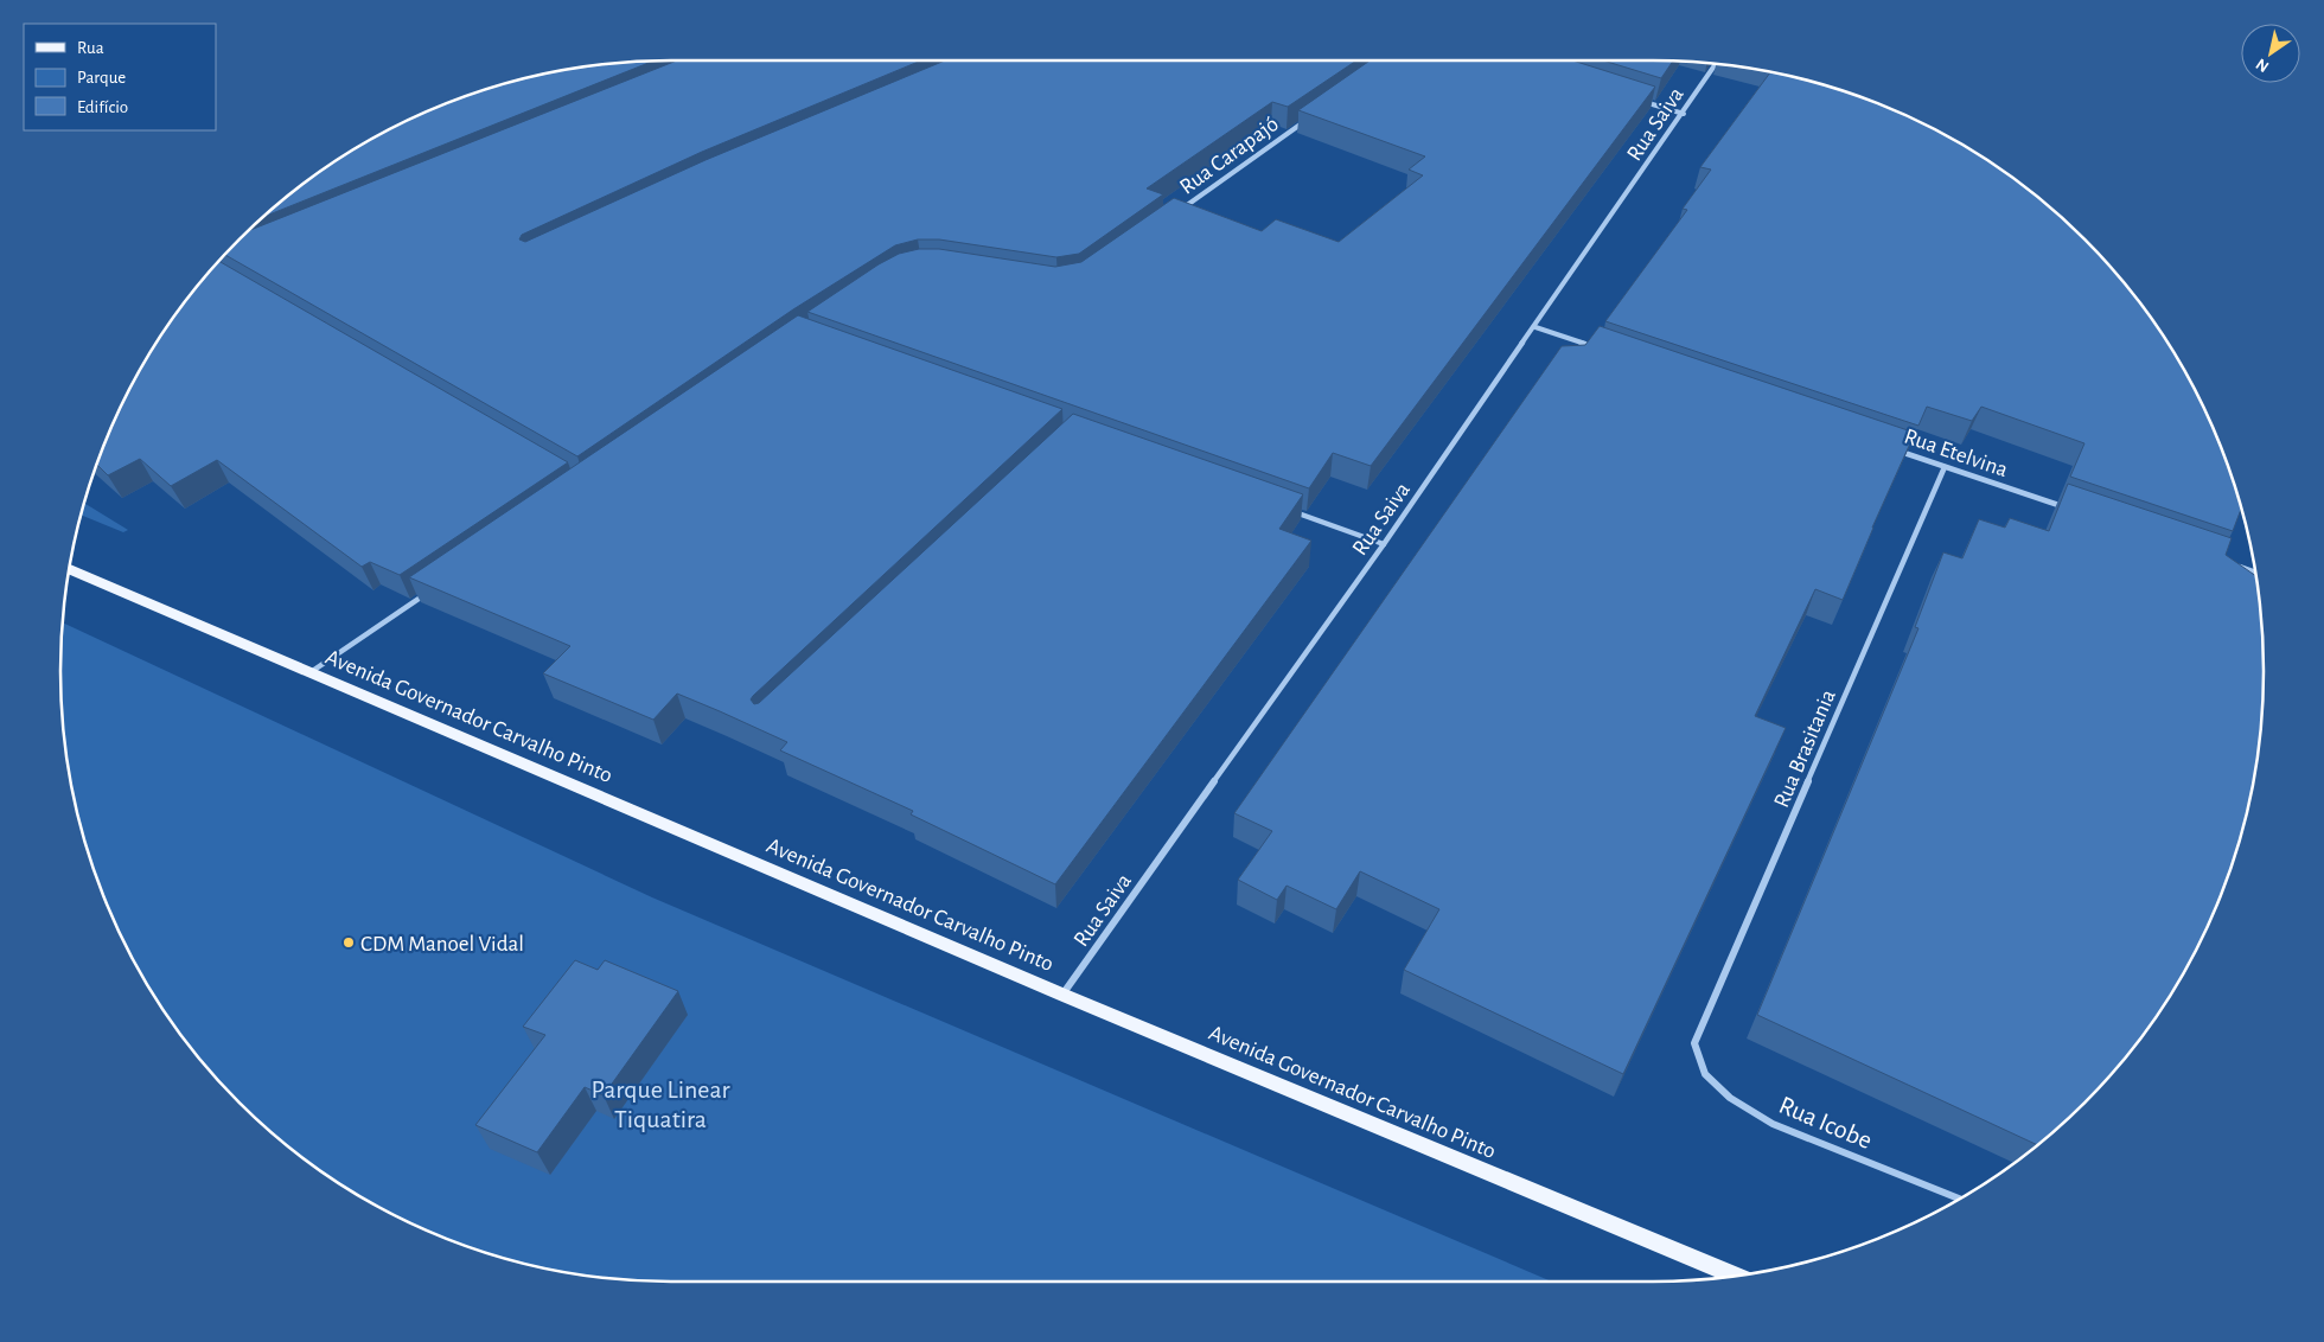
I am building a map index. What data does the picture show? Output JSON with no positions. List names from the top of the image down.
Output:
{
  "streets": {
    "main road": ["Avenida Governador Carvalho Pinto"],
    "street": [
      "Rua Saiva",
      "Rua Carapajó",
      "Rua Etelvina",
      "Rua Brasitania",
      "Rua Icobe"
    ]
  },
  "crossings": [
    ["Rua Saiva", "Avenida Governador Carvalho Pinto"],
    ["Rua Etelvina", "Rua Brasitania"],
    ["Rua Brasitania", "Rua Icobe"]
  ],
  "parks": ["Parque Linear Tiquatira"],
  "places": ["CDM Manoel Vidal"],
  "legend": ["Rua", "Parque", "Edifício"],
  "north": "bottom left"
}
